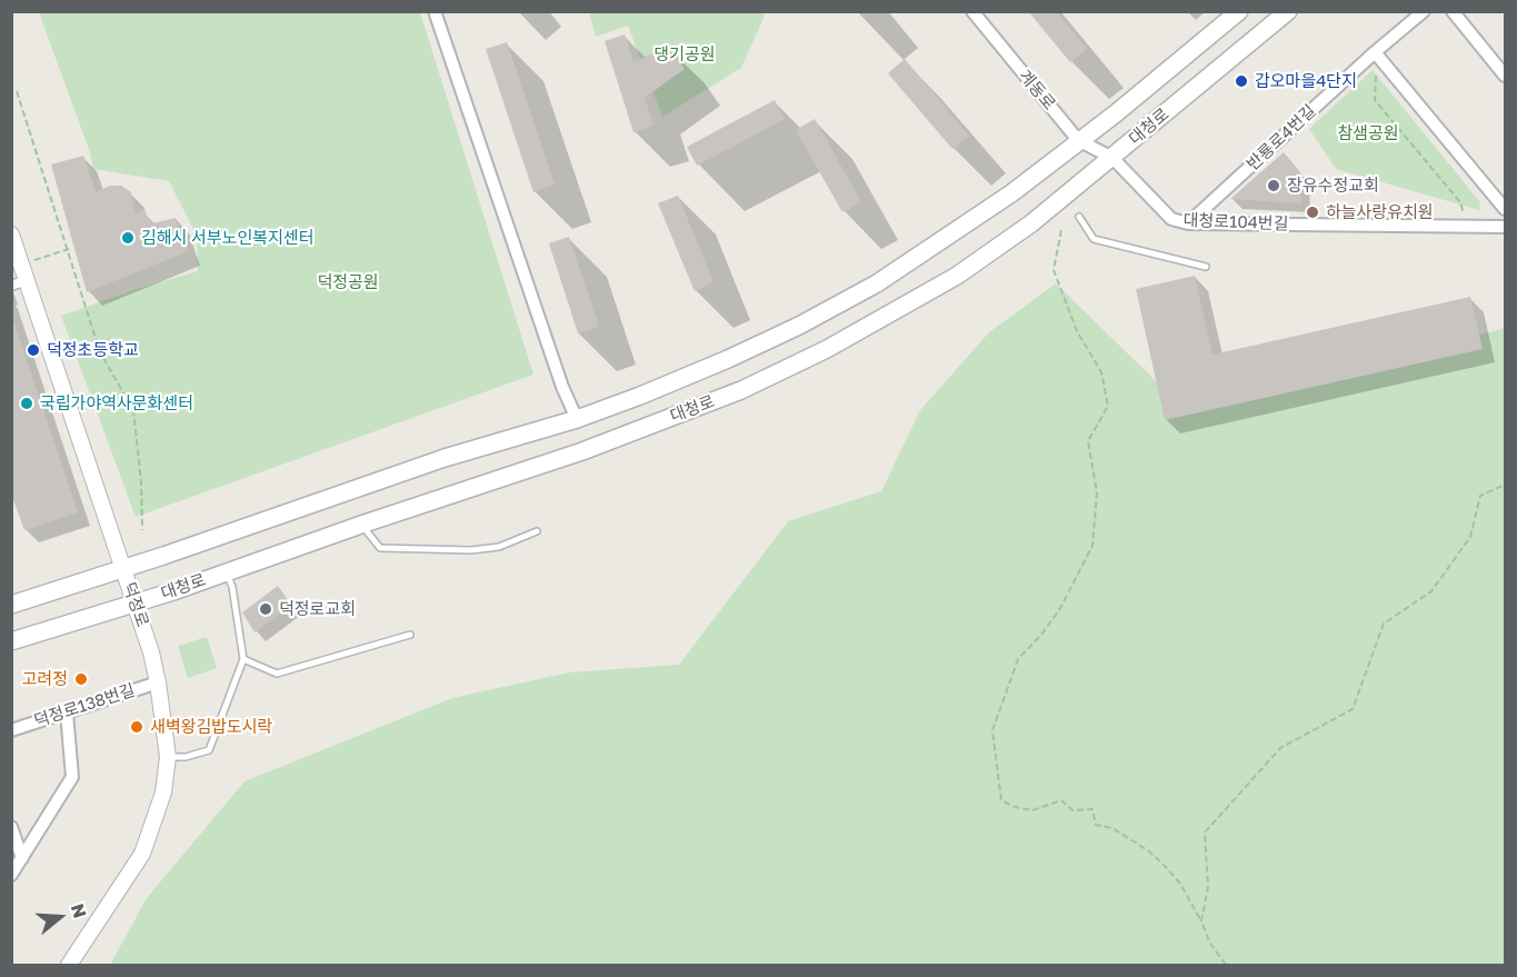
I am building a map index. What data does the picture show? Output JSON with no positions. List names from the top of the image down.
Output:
{
  "streets": {
    "main road": ["대청로"],
    "street": [
      "계동로",
      "반룡로4번길",
      "대청로104번길",
      "덕정로",
      "덕정로138번길"
    ]
  },
  "crossings": [
    ["계동로", "대청로"],
    ["계동로", "대청로104번길"],
    ["대청로", "대청로104번길"],
    ["대청로", "덕정로"],
    ["반룡로4번길", "대청로104번길"],
    ["덕정로", "덕정로138번길"]
  ],
  "parks": ["댕기공원", "참샘공원", "덕정공원"],
  "places": [
    "갑오마을4단지",
    "장유수정교회",
    "하늘사랑유치원",
    "김해시 서부노인복지센터",
    "덕정초등학교",
    "국립가야역사문화센터",
    "덕정로교회",
    "고려정",
    "새벽왕김밥도시락"
  ],
  "north": "right"
}
